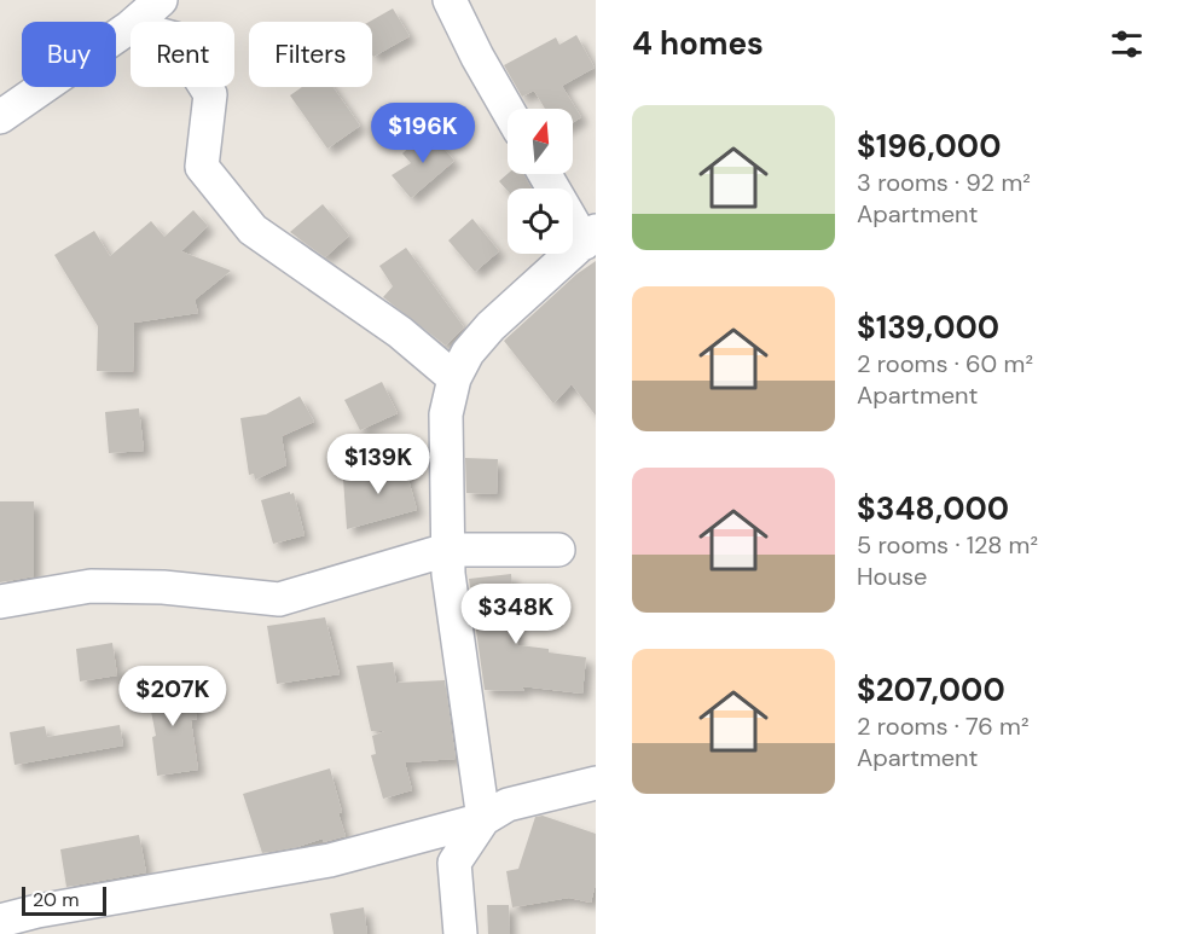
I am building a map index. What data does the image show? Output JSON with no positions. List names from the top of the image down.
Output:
{
  "scale_bar": "20 m",
  "north": "top",
  "page": {
    "heading": "4 homes",
    "chip": ["Buy", "Rent", "Filters"],
    "list": [
      {
        "name": "$196,000",
        "note": "3 rooms · 92 m² · Apartment"
      },
      {
        "name": "$139,000",
        "note": "2 rooms · 60 m² · Apartment"
      },
      {
        "name": "$348,000",
        "note": "5 rooms · 128 m² · House"
      },
      {
        "name": "$207,000",
        "note": "2 rooms · 76 m² · Apartment"
      }
    ],
    "price": [
      "$196K",
      "$139K",
      "$348K",
      "$207K"
    ],
    "scale": "20 m"
  }
}
